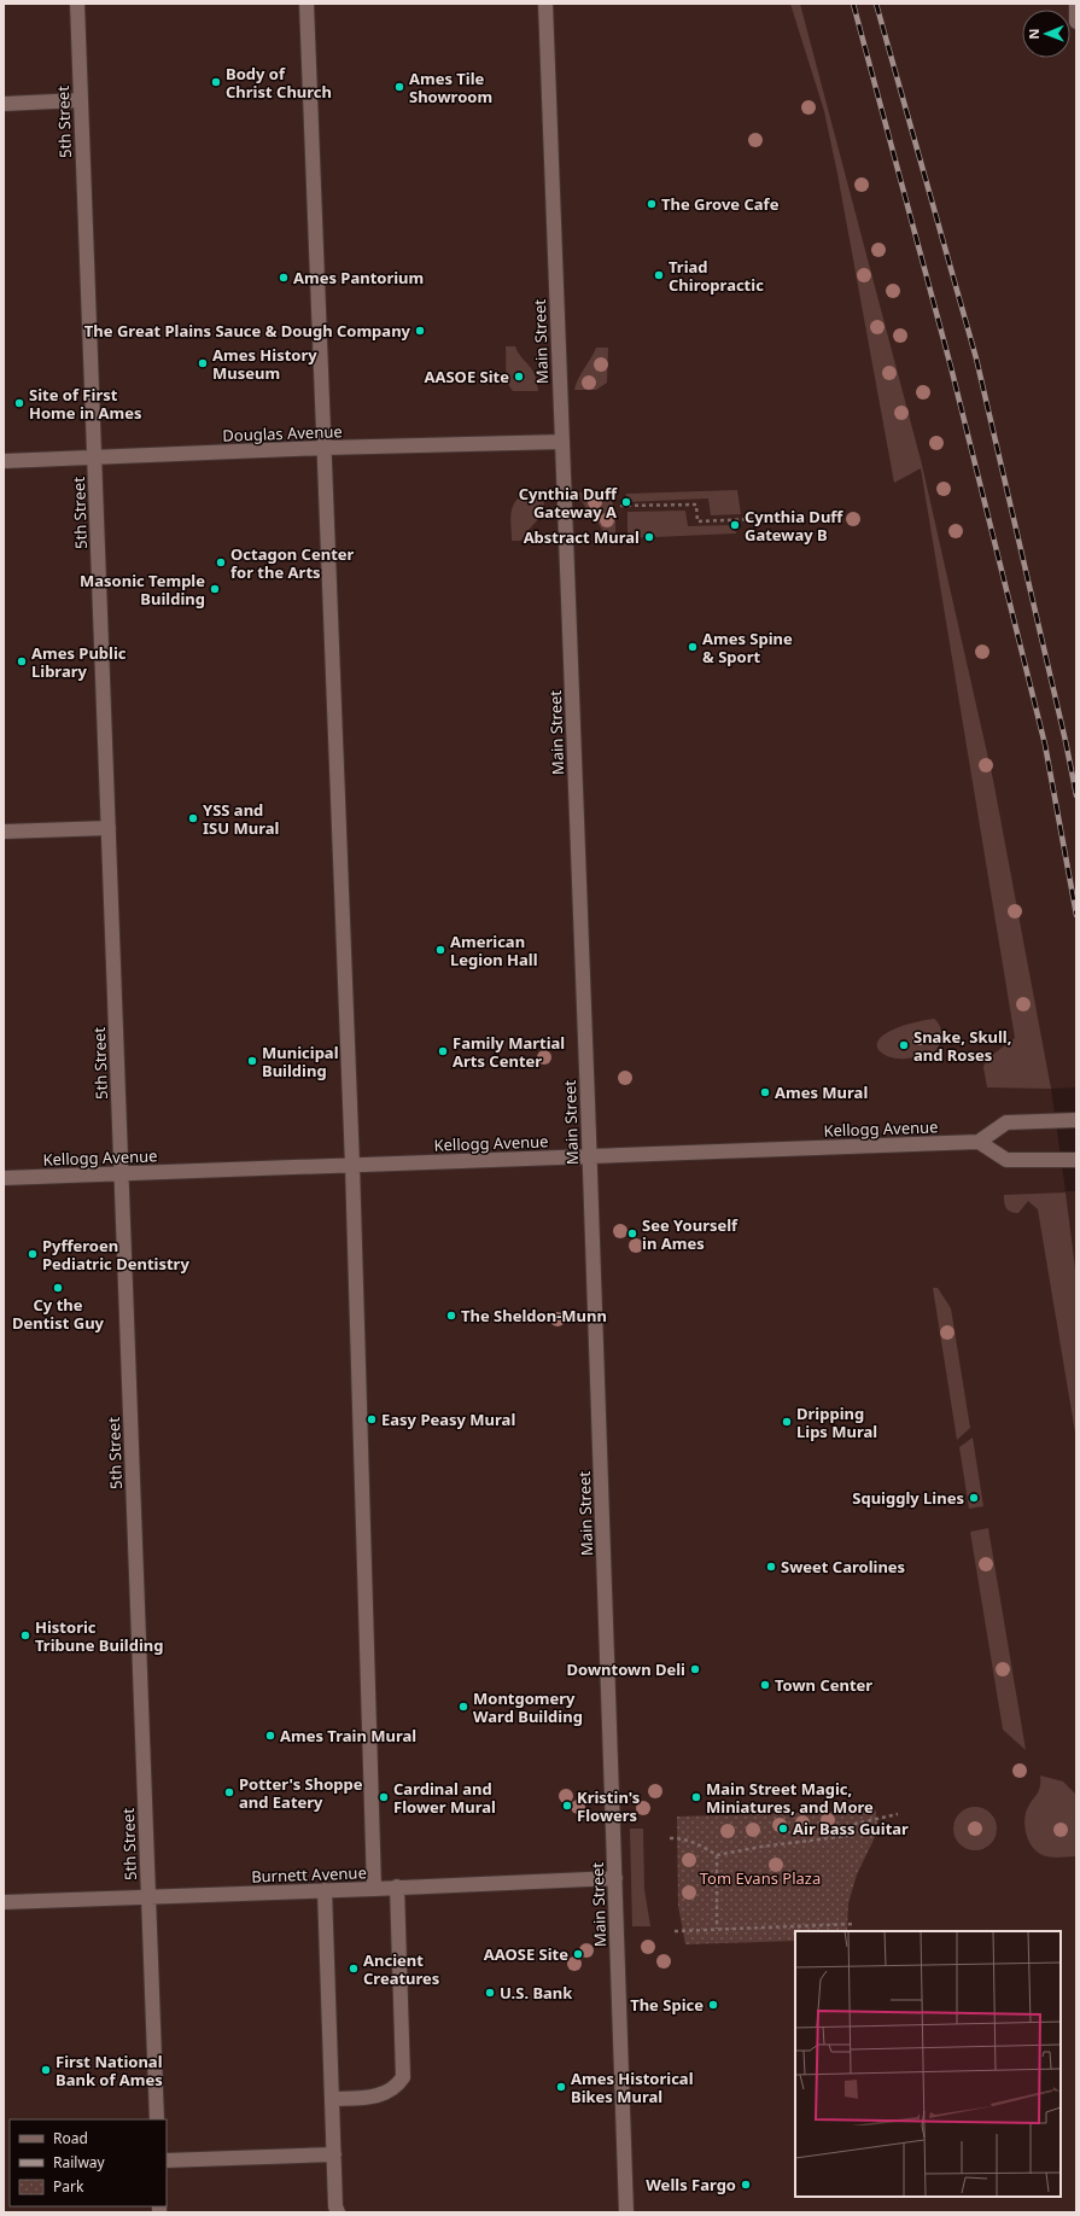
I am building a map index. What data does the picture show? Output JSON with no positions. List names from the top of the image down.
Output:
{
  "streets": {
    "street": [
      "5th Street",
      "Main Street",
      "Douglas Avenue",
      "Kellogg Avenue",
      "Burnett Avenue"
    ]
  },
  "crossings": [
    ["5th Street", "Douglas Avenue"],
    ["5th Street", "Kellogg Avenue"],
    ["5th Street", "Burnett Avenue"],
    ["Main Street", "Douglas Avenue"],
    ["Main Street", "Kellogg Avenue"],
    ["Main Street", "Burnett Avenue"]
  ],
  "parks": ["Tom Evans Plaza"],
  "places": [
    "Body of Christ Church",
    "Ames Tile Showroom",
    "The Grove Cafe",
    "Triad Chiropractic",
    "Ames Pantorium",
    "The Great Plains Sauce & Dough Company",
    "Ames History Museum",
    "AASOE Site",
    "Site of First Home in Ames",
    "Cynthia Duff Gateway A",
    "Cynthia Duff Gateway B",
    "Abstract Mural",
    "Octagon Center for the Arts",
    "Masonic Temple Building",
    "Ames Spine & Sport",
    "Ames Public Library",
    "YSS and ISU Mural",
    "American Legion Hall",
    "Snake, Skull, and Roses",
    "Family Martial Arts Center",
    "Municipal Building",
    "Ames Mural",
    "See Yourself in Ames",
    "Pyfferoen Pediatric Dentistry",
    "Cy the Dentist Guy",
    "The Sheldon-Munn",
    "Easy Peasy Mural",
    "Dripping Lips Mural",
    "Squiggly Lines",
    "Sweet Carolines",
    "Historic Tribune Building",
    "Downtown Deli",
    "Town Center",
    "Montgomery Ward Building",
    "Ames Train Mural",
    "Potter's Shoppe and Eatery",
    "Cardinal and Flower Mural",
    "Main Street Magic, Miniatures, and More",
    "Kristin's Flowers",
    "Air Bass Guitar",
    "AAOSE Site",
    "Ancient Creatures",
    "U.S. Bank",
    "The Spice",
    "First National Bank of Ames",
    "Ames Historical Bikes Mural",
    "Wells Fargo"
  ],
  "legend": ["Road", "Railway", "Park"],
  "north": "left"
}
